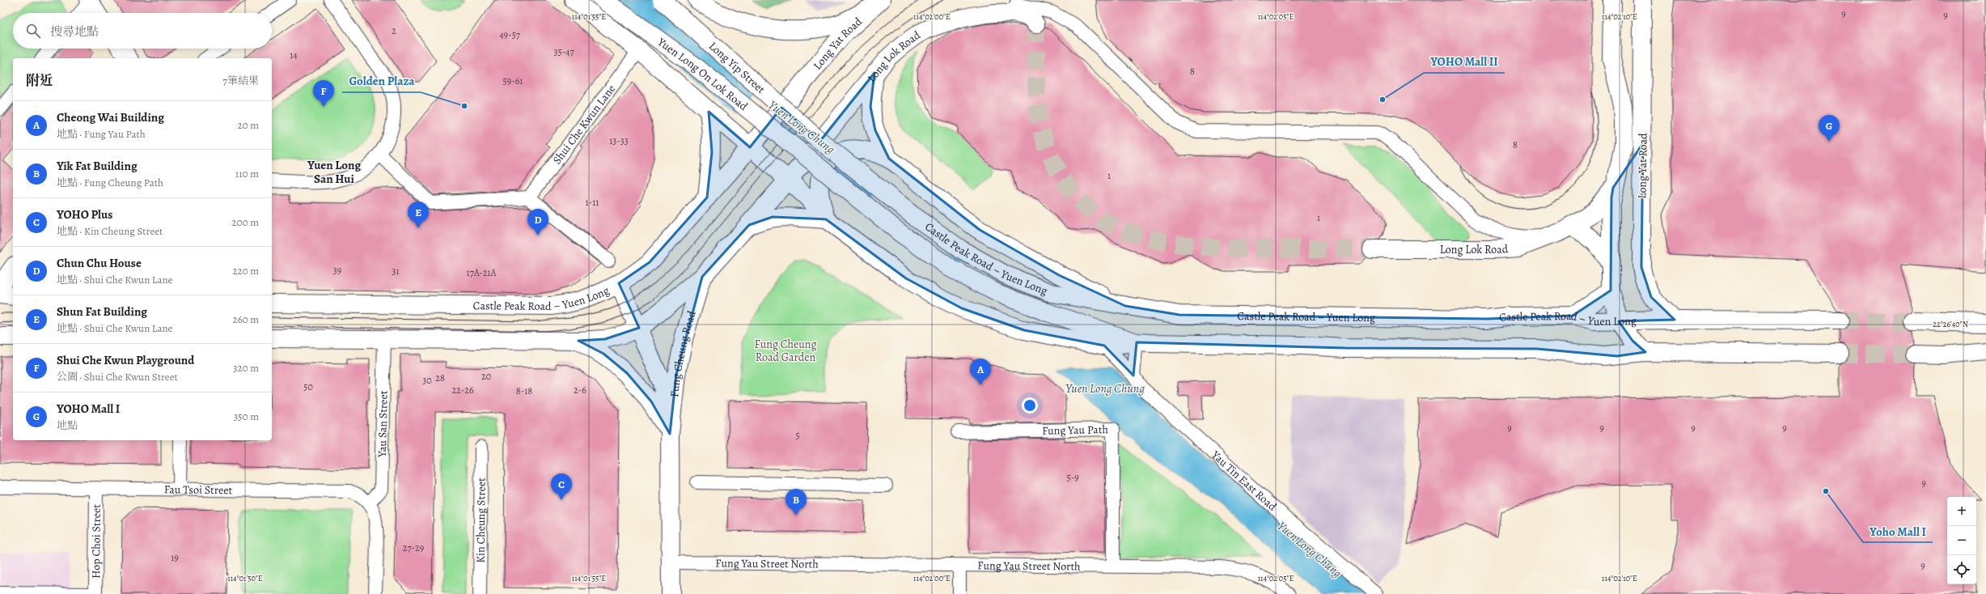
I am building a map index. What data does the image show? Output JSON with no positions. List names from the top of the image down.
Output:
{
  "streets": {
    "main road": [
      "Long Yat Road",
      "Long Lok Road",
      "Long Yip Street",
      "Yuen Long On Lok Road",
      "Castle Peak Road – Yuen Long",
      "Fung Cheung Road"
    ],
    "street": [
      "Shui Che Kwun Lane",
      "Yau San Street",
      "Fung Yau Path",
      "Yau Tin East Road",
      "Fau Tsoi Street",
      "Kin Cheung Street",
      "Hop Choi Street",
      "Fung Yau Street North"
    ]
  },
  "crossings": [
    ["Long Yat Road", "Long Lok Road"],
    ["Long Yat Road", "Castle Peak Road – Yuen Long"],
    ["Long Lok Road", "Long Yip Street"],
    ["Long Lok Road", "Castle Peak Road – Yuen Long"],
    ["Long Yip Street", "Castle Peak Road – Yuen Long"],
    ["Yuen Long On Lok Road", "Shui Che Kwun Lane"],
    ["Yuen Long On Lok Road", "Castle Peak Road – Yuen Long"],
    ["Castle Peak Road – Yuen Long", "Fung Cheung Road"],
    ["Castle Peak Road – Yuen Long", "Yau Tin East Road"],
    ["Fung Cheung Road", "Fung Yau Street North"],
    ["Yau San Street", "Fau Tsoi Street"],
    ["Fung Yau Path", "Fung Yau Street North"],
    ["Fau Tsoi Street", "Hop Choi Street"]
  ],
  "districts": ["Yuen Long San Hui"],
  "water": ["Yuen Long Chung"],
  "parks": ["Fung Cheung Road Garden"],
  "places": ["YOHO Mall II", "Golden Plaza", "Yoho Mall I"],
  "house_numbers": [
    "9",
    "9",
    "2",
    "49-57",
    "35-47",
    "14",
    "8",
    "59-61",
    "13-33",
    "8",
    "1",
    "1-11",
    "1",
    "39",
    "31",
    "17A-21A",
    "20",
    "28",
    "30",
    "50",
    "22-26",
    "2-6",
    "8-18",
    "9",
    "9",
    "9",
    "9",
    "5",
    "5-9",
    "9",
    "27-29",
    "19",
    "9"
  ],
  "page": {
    "search": "搜尋地點",
    "heading": ["附近", "7筆結果"],
    "pins": [
      "F",
      "G",
      "E",
      "D",
      "A",
      "C",
      "B"
    ],
    "list": [
      {
        "mark": "A",
        "name": "Cheong Wai Building",
        "note": "地點 · Fung Yau Path",
        "value": "20 m"
      },
      {
        "mark": "B",
        "name": "Yik Fat Building",
        "note": "地點 · Fung Cheung Path",
        "value": "110 m"
      },
      {
        "mark": "C",
        "name": "YOHO Plus",
        "note": "地點 · Kin Cheung Street",
        "value": "200 m"
      },
      {
        "mark": "D",
        "name": "Chun Chu House",
        "note": "地點 · Shui Che Kwun Lane",
        "value": "220 m"
      },
      {
        "mark": "E",
        "name": "Shun Fat Building",
        "note": "地點 · Shui Che Kwun Lane",
        "value": "260 m"
      },
      {
        "mark": "F",
        "name": "Shui Che Kwun Playground",
        "note": "公園 · Shui Che Kwun Street",
        "value": "320 m"
      },
      {
        "mark": "G",
        "name": "YOHO Mall I",
        "note": "地點",
        "value": "350 m"
      }
    ],
    "map_buttons": ["+", "−"]
  },
  "coordinates": [
    "114°01'55\"E",
    "114°02'00\"E",
    "114°02'05\"E",
    "114°02'10\"E",
    "22°26'40\"N",
    "114°01'50\"E"
  ]
}
